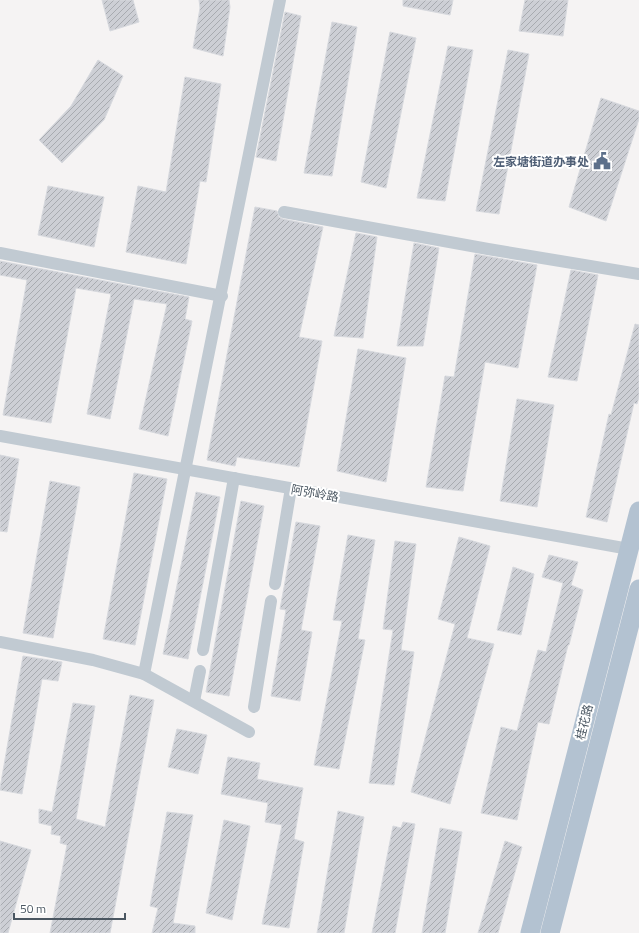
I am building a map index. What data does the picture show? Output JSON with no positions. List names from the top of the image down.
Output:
{
  "streets": {
    "main road": ["桂花路"],
    "street": ["阿弥岭路"]
  },
  "crossings": [
    ["阿弥岭路", "桂花路"]
  ],
  "places": {
    "public building": ["左家塘街道办事处"]
  },
  "scale_bar": "50 m"
}
